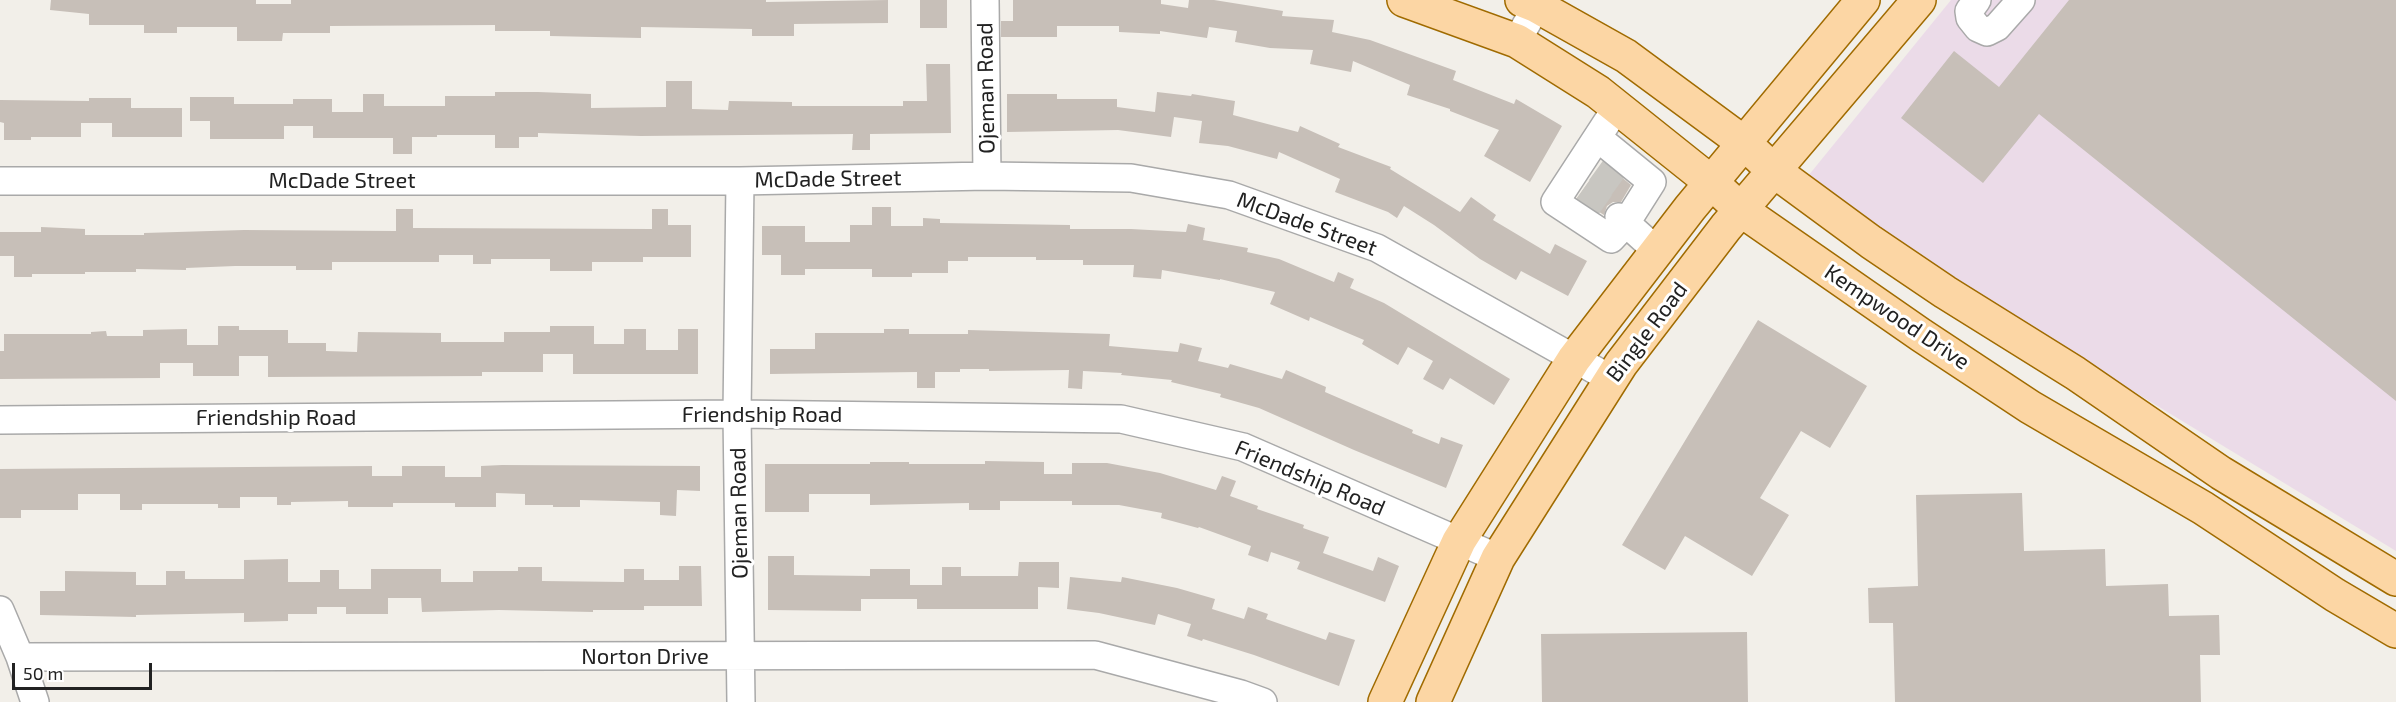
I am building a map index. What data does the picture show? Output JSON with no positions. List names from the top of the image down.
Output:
{
  "streets": {
    "main road": ["Kempwood Drive", "Bingle Road"],
    "street": [
      "Ojeman Road",
      "McDade Street",
      "Friendship Road",
      "Norton Drive"
    ]
  },
  "crossings": [
    ["Ojeman Road", "McDade Street"],
    ["Ojeman Road", "Friendship Road"],
    ["Ojeman Road", "Norton Drive"],
    ["McDade Street", "Bingle Road"],
    ["Kempwood Drive", "Bingle Road"],
    ["Bingle Road", "Friendship Road"]
  ],
  "scale_bar": "50 m"
}
